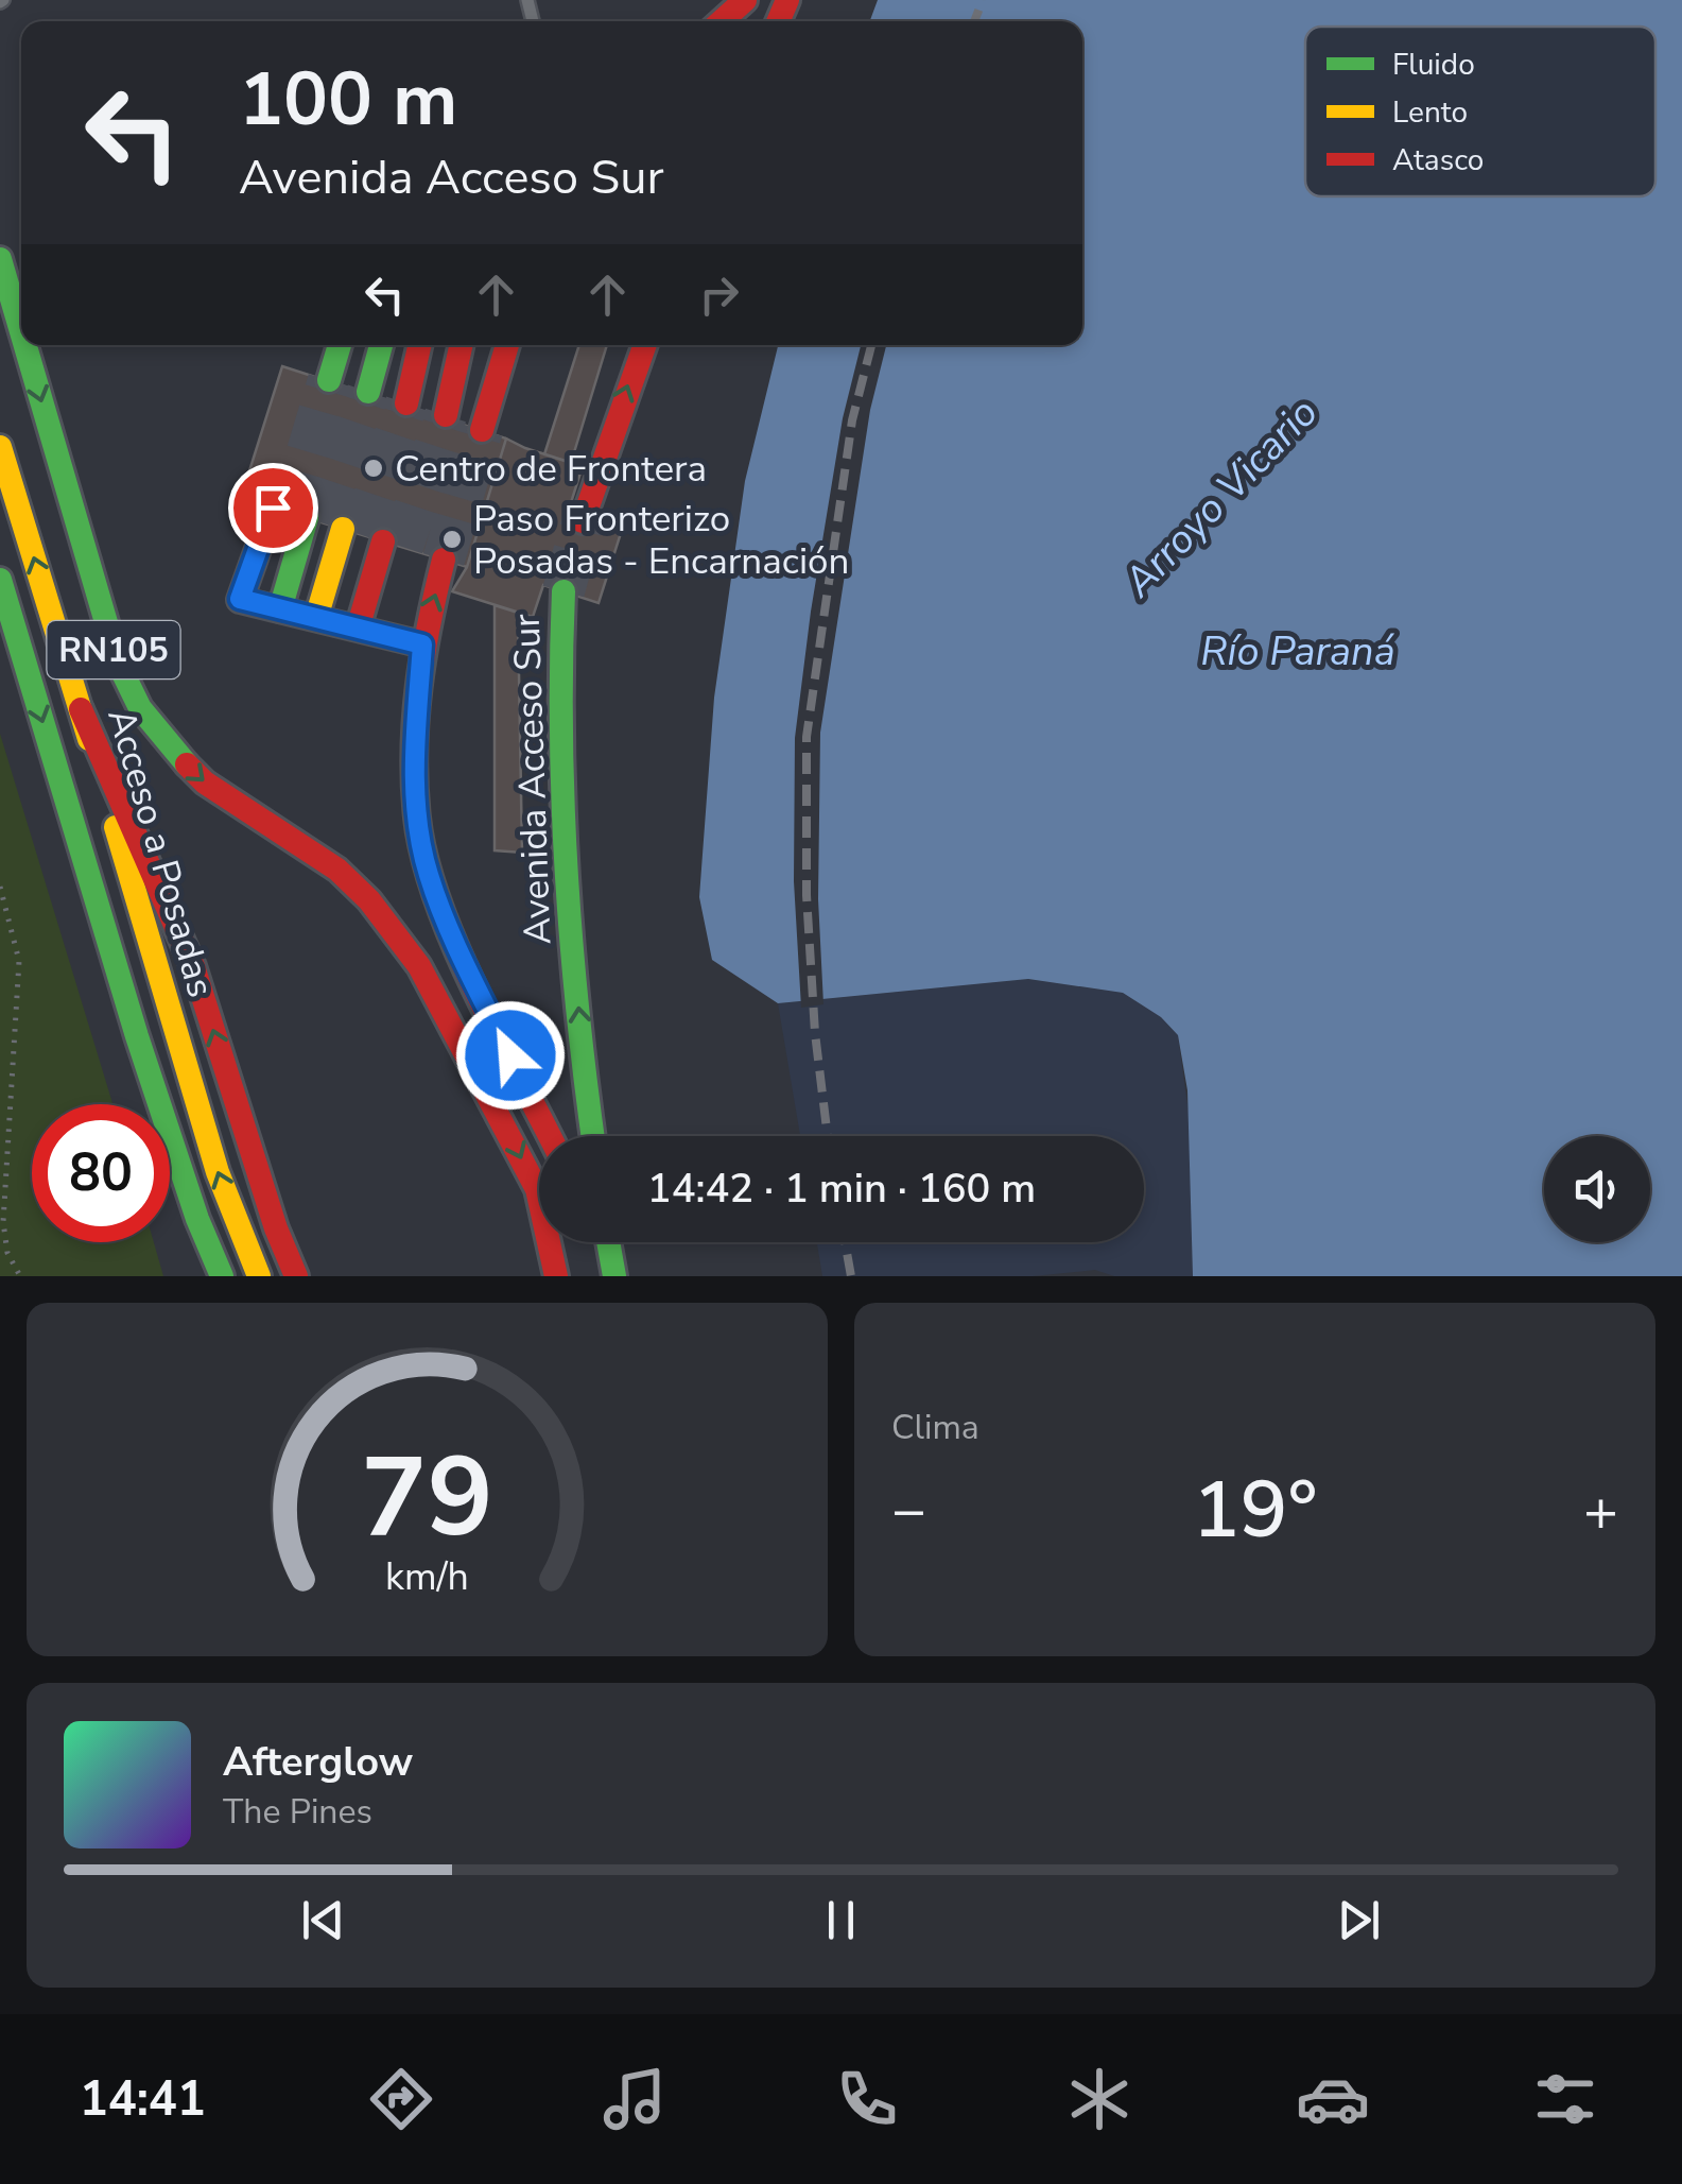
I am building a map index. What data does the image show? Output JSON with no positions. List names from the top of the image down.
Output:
{
  "streets": {
    "main road": ["RN105", "Avenida Acceso Sur", "Acceso a Posadas"]
  },
  "crossings": [
    ["RN105", "Acceso a Posadas"]
  ],
  "water": ["Arroyo Vicario", "Río Paraná"],
  "places": ["Centro de Frontera", "Paso Fronterizo Posadas - Encarnación"],
  "legend": ["Fluido", "Lento", "Atasco"],
  "page": {
    "turn": ["100 m", "Avenida Acceso Sur"],
    "limit": "80",
    "trip": "14:42 · 1 min · 160 m",
    "tile": "Clima",
    "heat": ["−", "19°", "+"],
    "song": ["Afterglow", "The Pines"],
    "tabs": "14:41",
    "gauge": ["79", "km/h"]
  }
}
